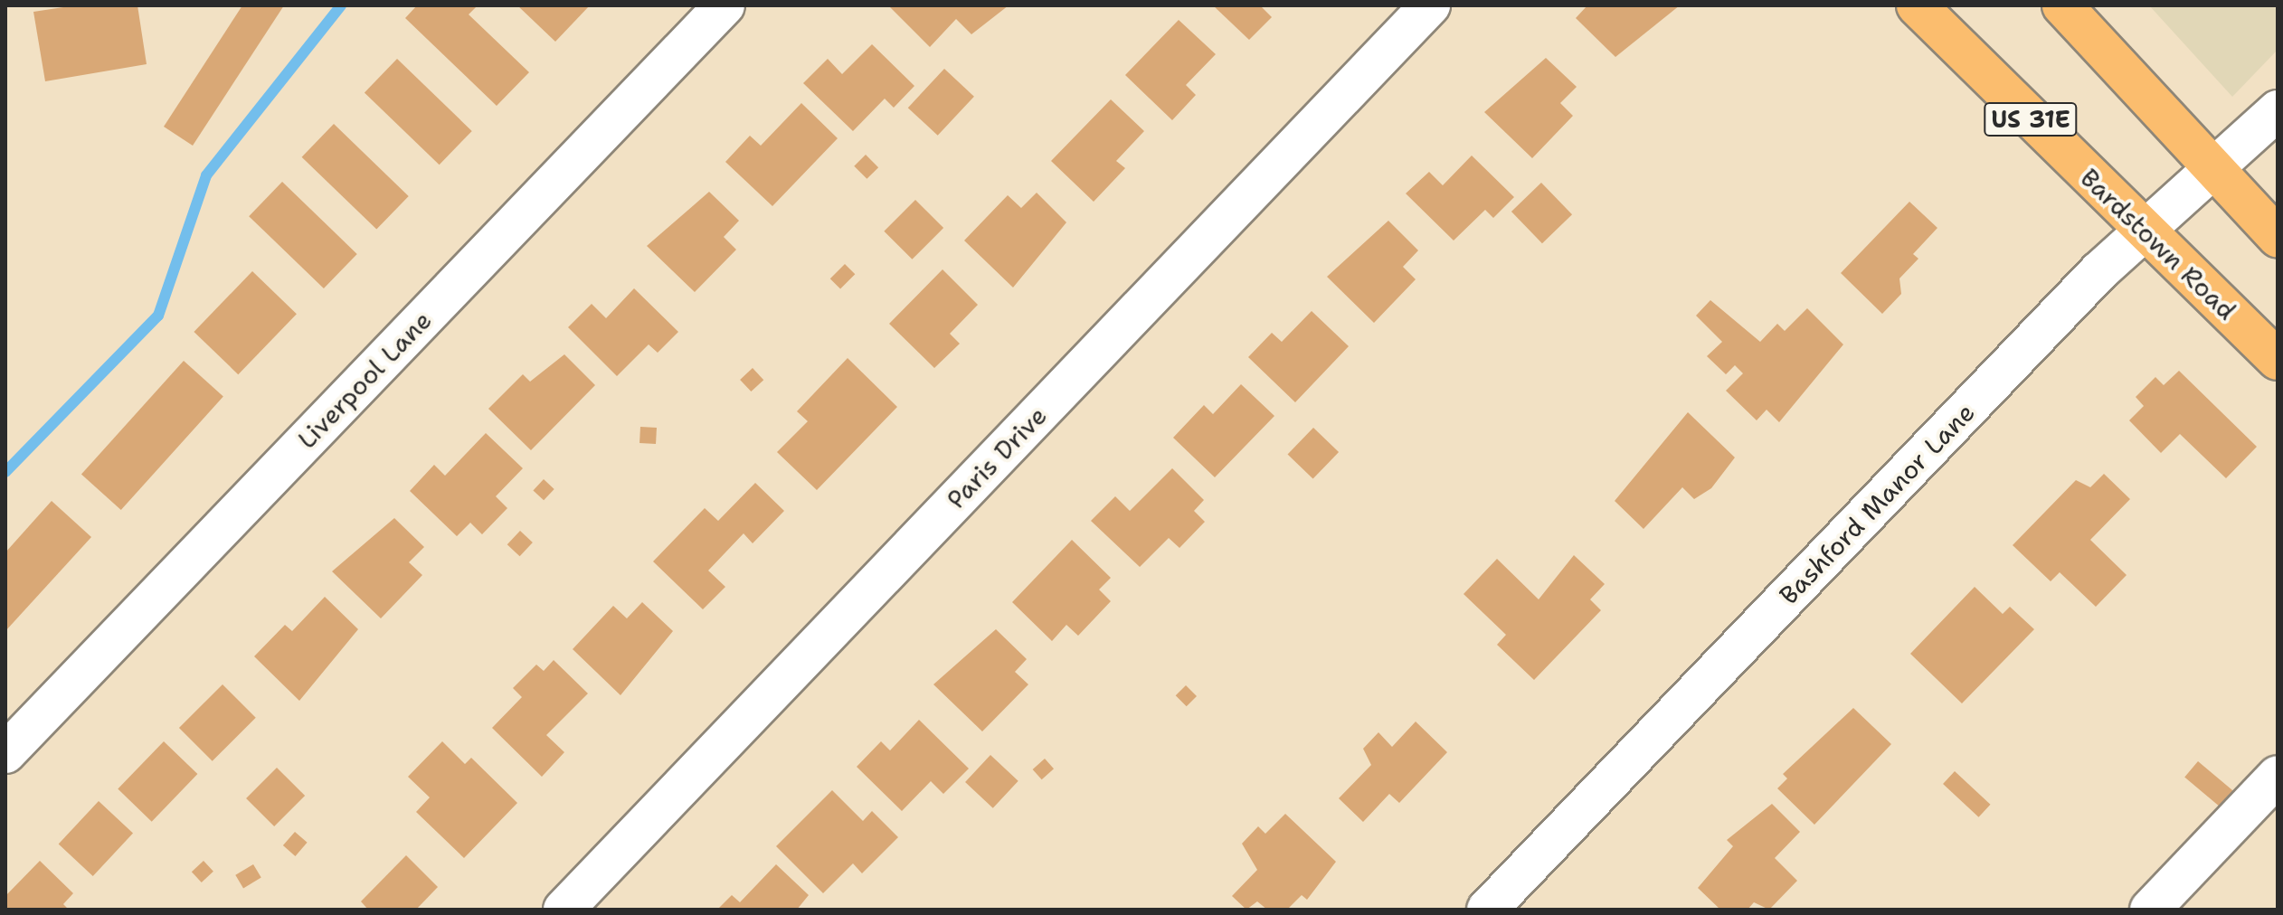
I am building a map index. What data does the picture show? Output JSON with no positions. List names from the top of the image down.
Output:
{
  "streets": {
    "main road": ["US 31E", "Bardstown Road"],
    "street": ["Liverpool Lane", "Paris Drive", "Bashford Manor Lane"]
  },
  "crossings": [
    ["Bardstown Road", "Bashford Manor Lane"]
  ]
}
